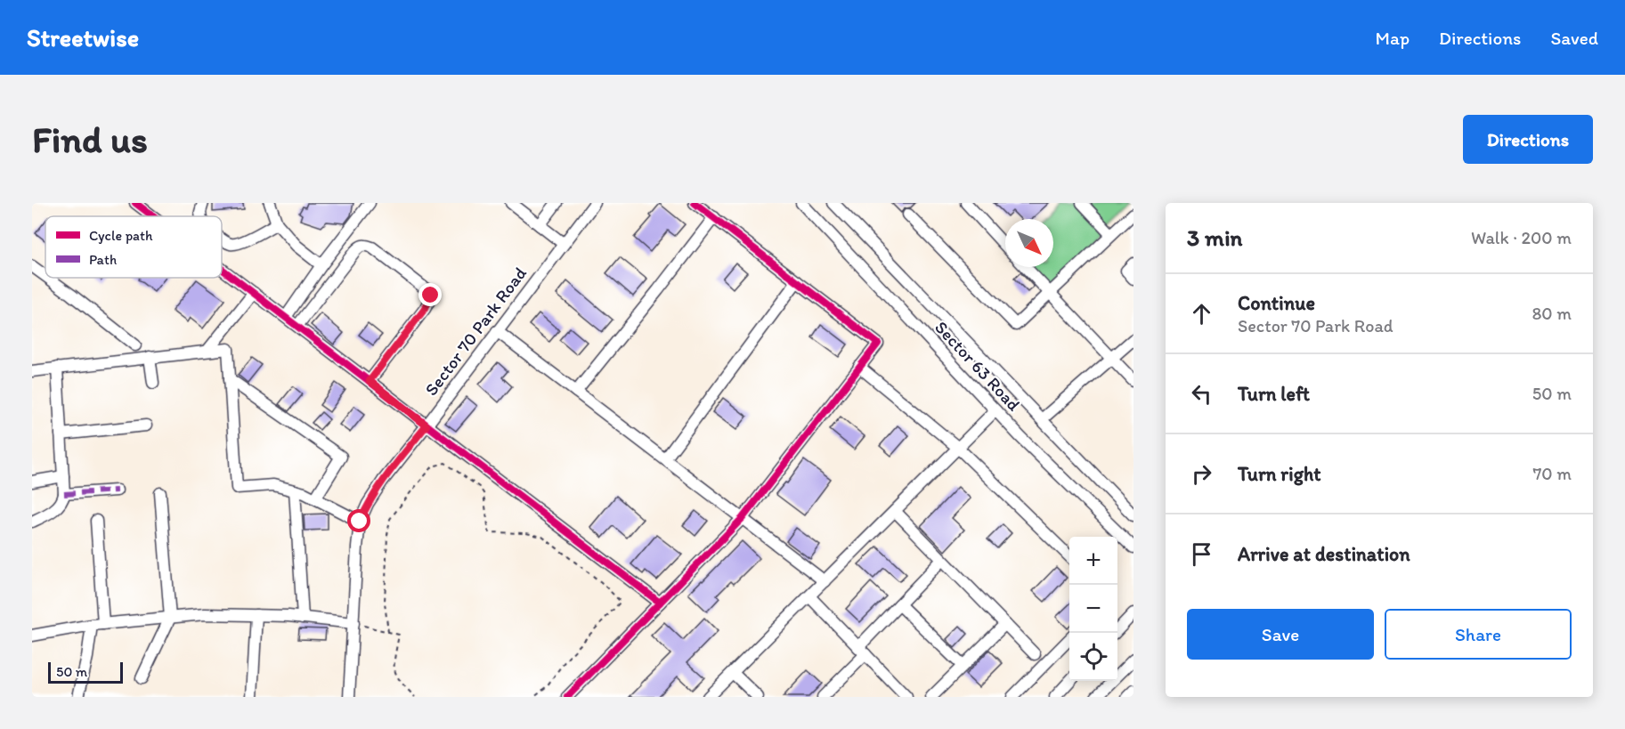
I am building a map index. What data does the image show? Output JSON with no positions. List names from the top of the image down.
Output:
{
  "streets": {
    "street": ["Sector 70 Park Road", "Sector 63 Road"]
  },
  "legend": ["Cycle path", "Path"],
  "scale_bar": "50 m",
  "north": "bottom right",
  "page": {
    "header": "Streetwise",
    "nav": ["Map", "Directions", "Saved"],
    "buttons": [
      "Directions",
      ["Save", "Share"]
    ],
    "title": "Find us",
    "heading": ["3 min", "Walk · 200 m"],
    "list": [
      ["Continue", "Sector 70 Park Road", "80 m"],
      ["Turn left", "50 m"],
      ["Turn right", "70 m"],
      "Arrive at destination"
    ],
    "map_buttons": ["+", "−"],
    "scale": "50 m"
  }
}
